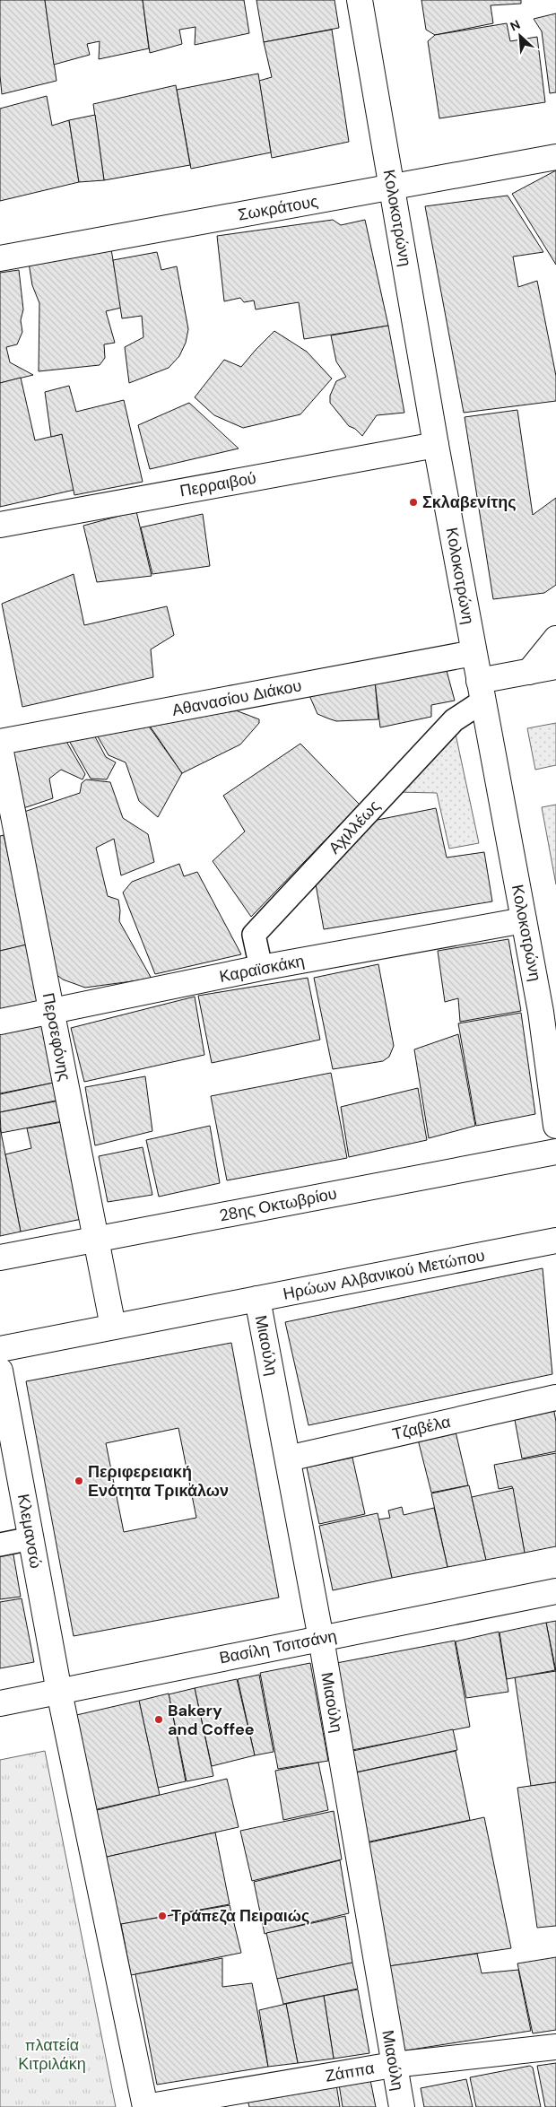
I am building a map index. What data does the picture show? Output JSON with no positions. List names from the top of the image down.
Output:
{
  "streets": {
    "street": [
      "Σωκράτους",
      "Κολοκοτρώνη",
      "Περραιβού",
      "Αθανασίου Διάκου",
      "Αχιλλέως",
      "Καραϊσκάκη",
      "Περσεφόνης",
      "28ης Οκτωβρίου",
      "Ηρώων Αλβανικού Μετώπου",
      "Μιαούλη",
      "Τζαβέλα",
      "Κλεμανσώ",
      "Βασίλη Τσιτσάνη",
      "Ζάππα"
    ]
  },
  "crossings": [
    ["Σωκράτους", "Κολοκοτρώνη"],
    ["Κολοκοτρώνη", "Περραιβού"],
    ["Κολοκοτρώνη", "Αθανασίου Διάκου"],
    ["Κολοκοτρώνη", "Αχιλλέως"],
    ["Κολοκοτρώνη", "Καραϊσκάκη"],
    ["Αχιλλέως", "Καραϊσκάκη"],
    ["Καραϊσκάκη", "Περσεφόνης"],
    ["Περσεφόνης", "28ης Οκτωβρίου"],
    ["Περσεφόνης", "Ηρώων Αλβανικού Μετώπου"],
    ["Ηρώων Αλβανικού Μετώπου", "Μιαούλη"],
    ["Μιαούλη", "Τζαβέλα"],
    ["Μιαούλη", "Βασίλη Τσιτσάνη"],
    ["Μιαούλη", "Ζάππα"],
    ["Κλεμανσώ", "Βασίλη Τσιτσάνη"],
    ["Κλεμανσώ", "Ζάππα"]
  ],
  "parks": ["πλατεία Κιτριλάκη"],
  "places": [
    "Σκλαβενίτης",
    "Περιφερειακή Ενότητα Τρικάλων",
    "Bakery and Coffee",
    "Τράπεζα Πειραιώς"
  ],
  "north": "top left"
}
